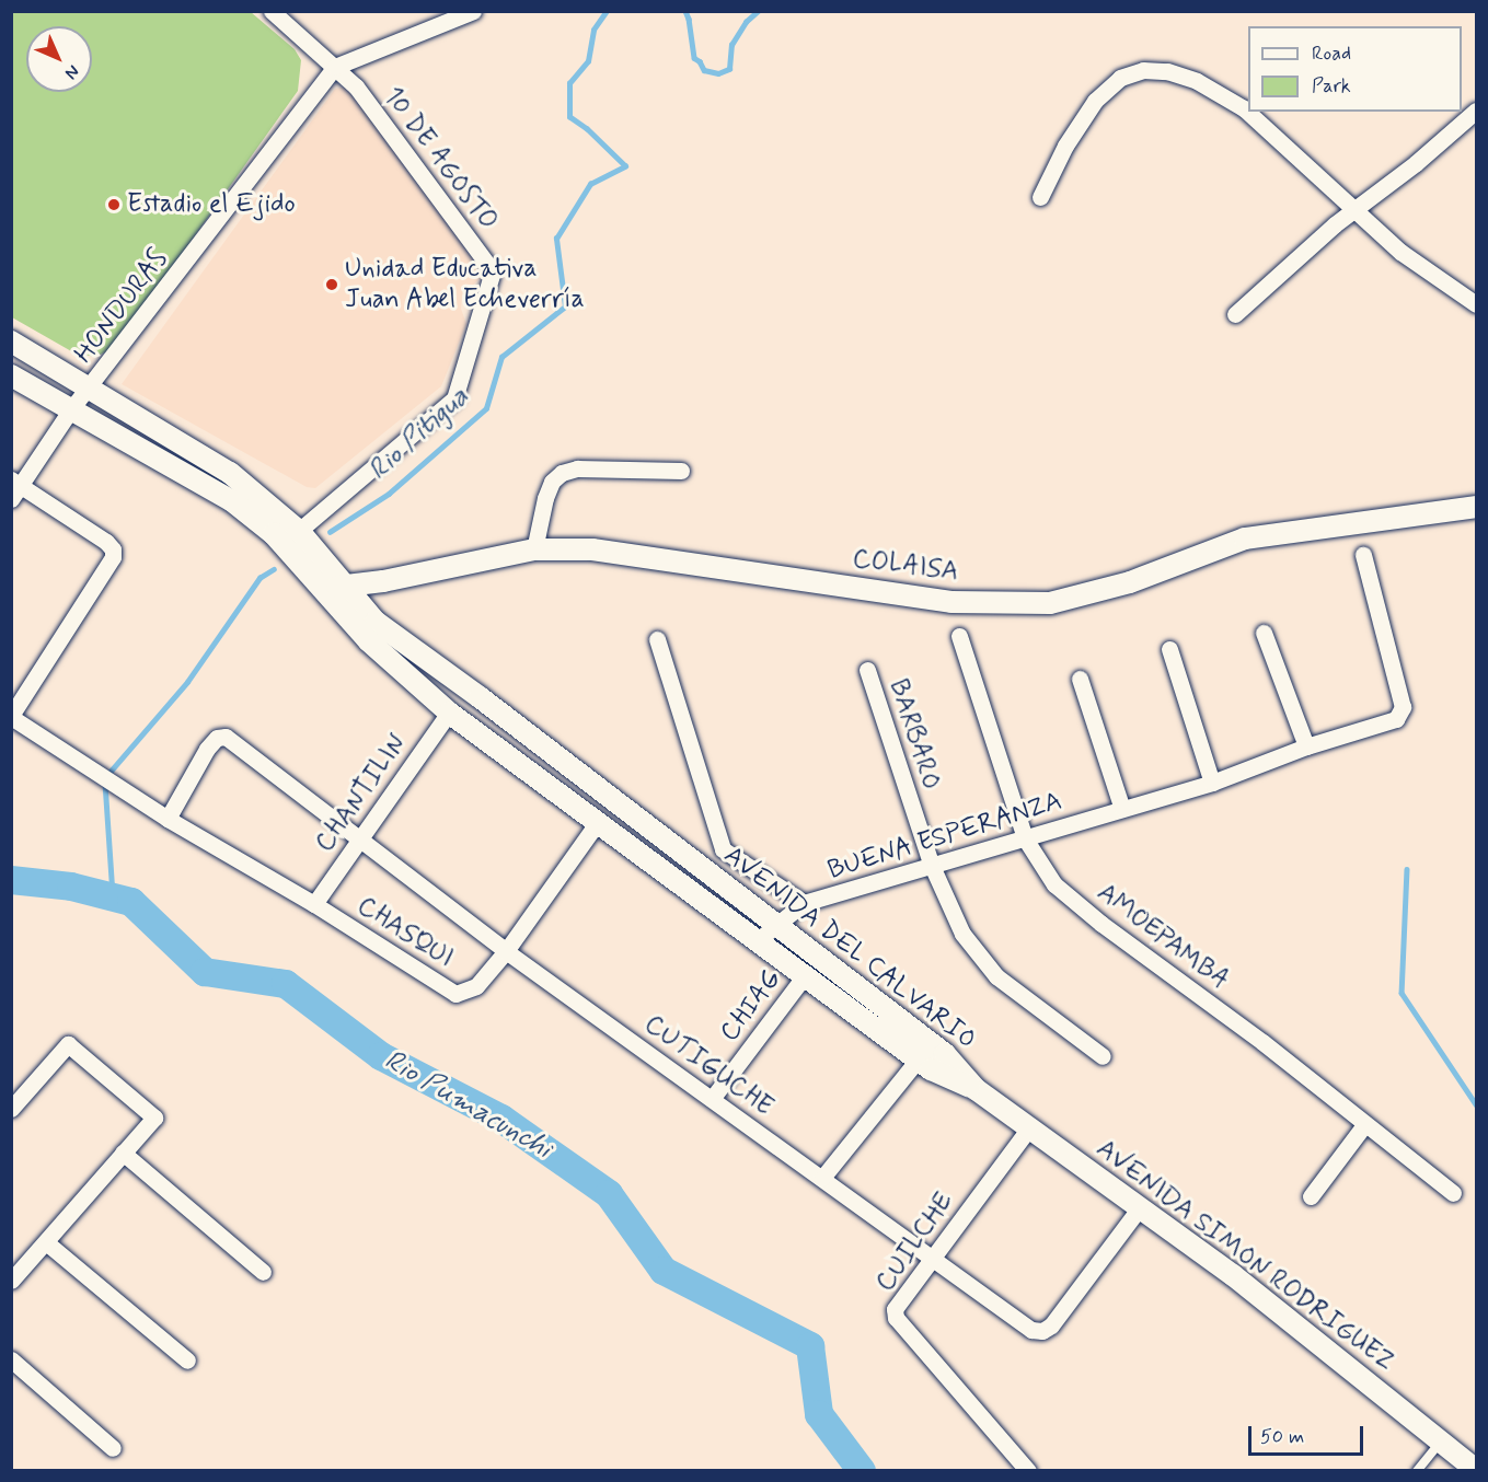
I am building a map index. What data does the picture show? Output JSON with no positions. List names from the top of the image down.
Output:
{
  "streets": {
    "street": [
      "10 DE AGOSTO",
      "HONDURAS",
      "COLAISA",
      "BARBARO",
      "CHANTILIN",
      "BUENA ESPERANZA",
      "CHASQUI",
      "AMOEPAMBA",
      "AVENIDA DEL CALVARIO",
      "CHIAG",
      "CUTIGUCHE",
      "CUILCHE",
      "AVENIDA SIMON RODRIGUEZ"
    ]
  },
  "crossings": [
    ["10 DE AGOSTO", "HONDURAS"],
    ["10 DE AGOSTO", "AVENIDA DEL CALVARIO"],
    ["HONDURAS", "AVENIDA DEL CALVARIO"],
    ["COLAISA", "AVENIDA DEL CALVARIO"],
    ["BARBARO", "BUENA ESPERANZA"],
    ["CHANTILIN", "CHASQUI"],
    ["CHANTILIN", "AVENIDA DEL CALVARIO"],
    ["CHANTILIN", "CUTIGUCHE"],
    ["BUENA ESPERANZA", "AMOEPAMBA"],
    ["CHASQUI", "AVENIDA DEL CALVARIO"],
    ["CHASQUI", "CUTIGUCHE"],
    ["AVENIDA DEL CALVARIO", "CHIAG"],
    ["AVENIDA DEL CALVARIO", "AVENIDA SIMON RODRIGUEZ"],
    ["CHIAG", "CUTIGUCHE"],
    ["CUTIGUCHE", "CUILCHE"],
    ["CUTIGUCHE", "AVENIDA SIMON RODRIGUEZ"],
    ["CUILCHE", "AVENIDA SIMON RODRIGUEZ"]
  ],
  "water": ["Rio Pitigua", "Rio Pumacunchi"],
  "places": ["Estadio el Ejido", "Unidad Educativa Juan Abel Echeverría"],
  "legend": ["Road", "Park"],
  "scale_bar": "50 m",
  "north": "bottom right"
}
